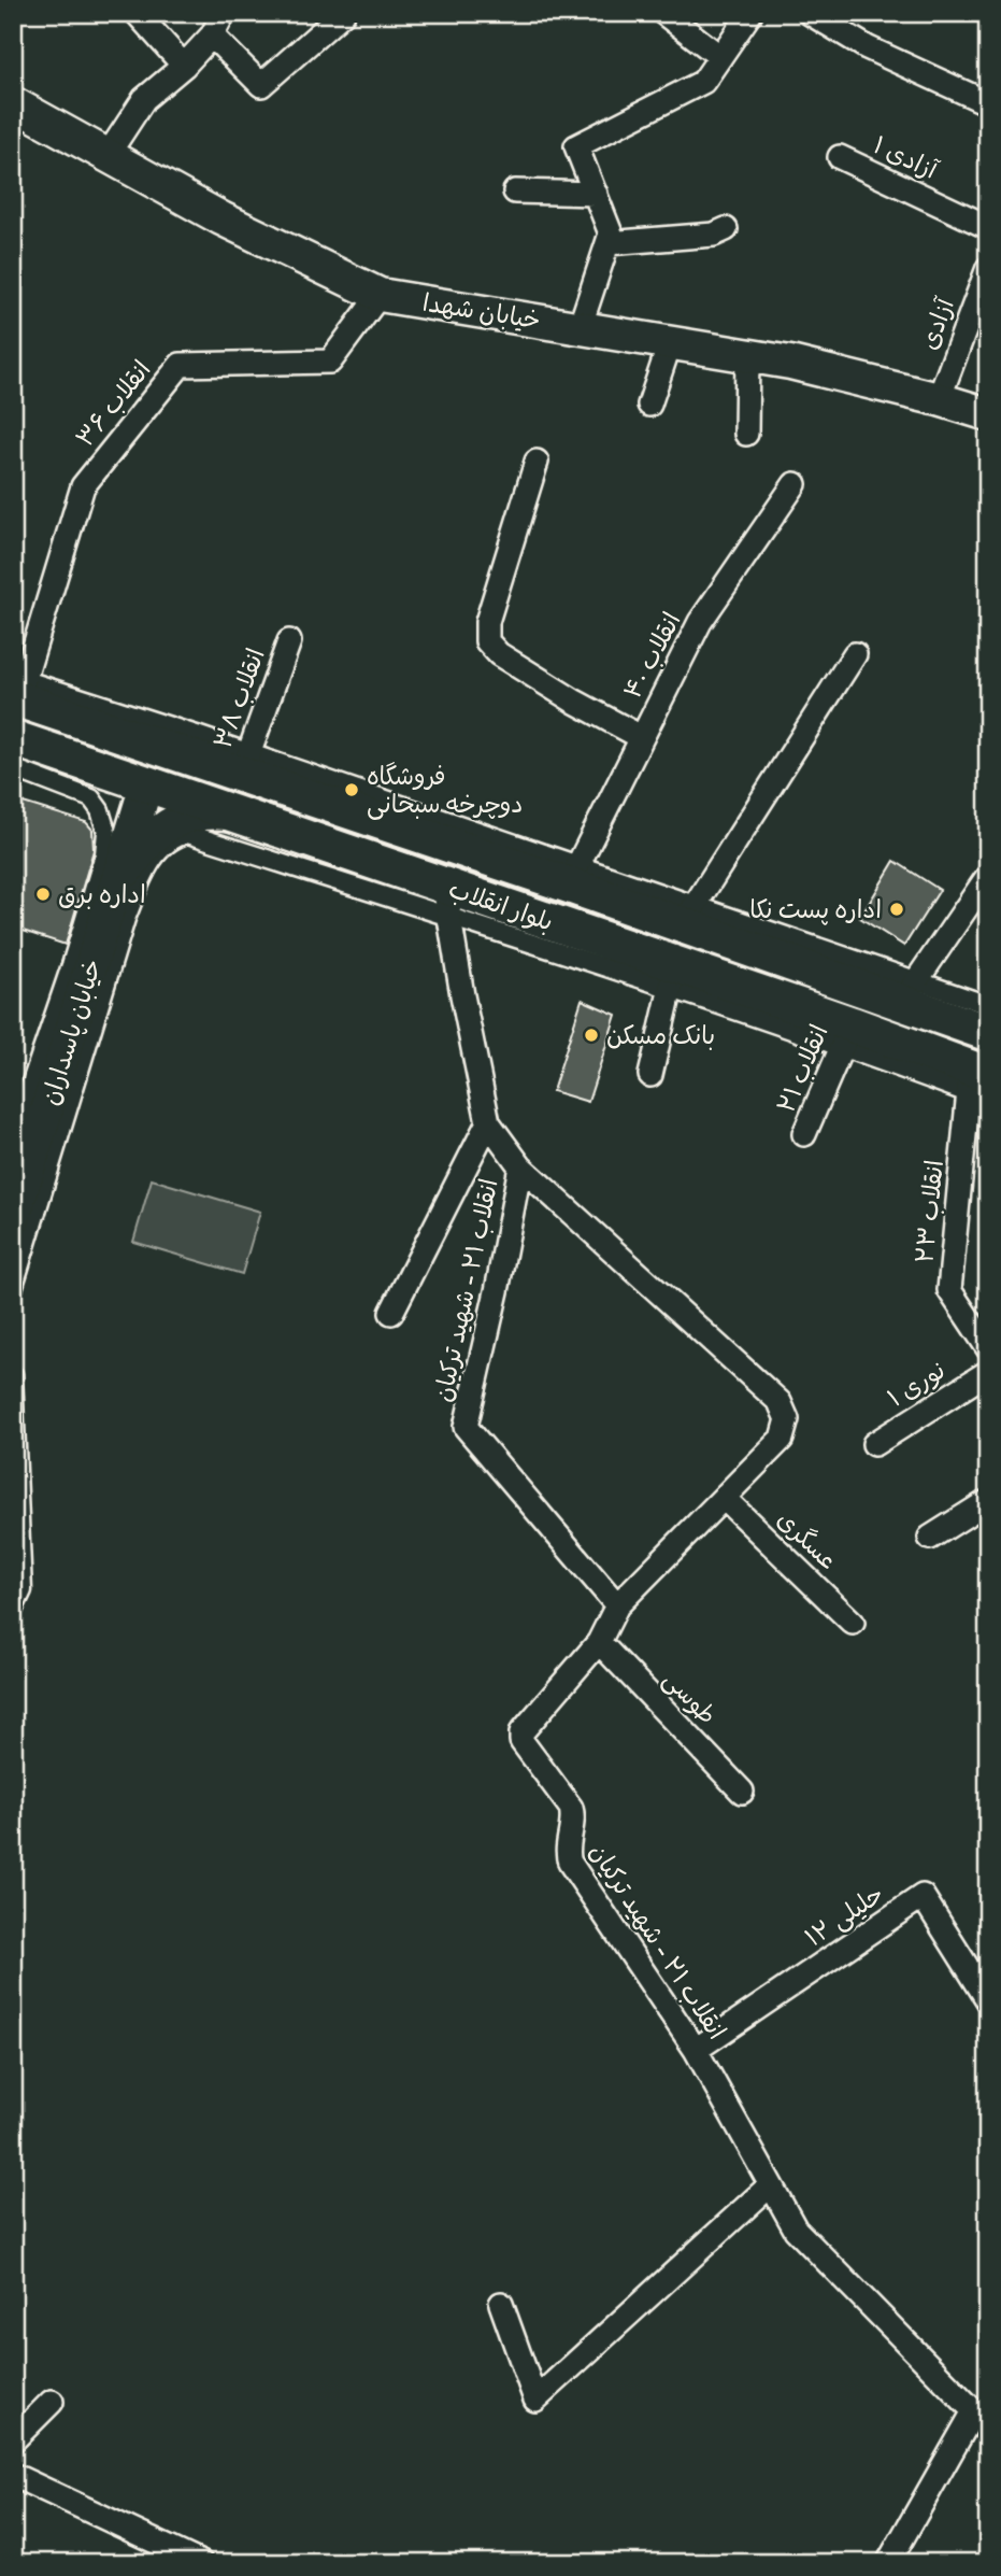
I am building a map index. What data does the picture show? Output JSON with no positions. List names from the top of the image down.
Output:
{
  "streets": {
    "main road": ["خیابان شهدا", "بلوار انقلاب", "خیابان پاسداران"],
    "street": [
      "آزادی ۱",
      "آزادی",
      "انقلاب ۳۶",
      "انقلاب ۴۰",
      "انقلاب ۳۸",
      "انقلاب ۲۱",
      "انقلاب ۲۳",
      "انقلاب ۲۱ - شهید ترکیان",
      "نوری ۱",
      "عسگری",
      "طوسی",
      "حلیلی ۱۲"
    ]
  },
  "crossings": [
    ["خیابان شهدا", "آزادی"],
    ["خیابان شهدا", "انقلاب ۳۶"],
    ["انقلاب ۳۶", "بلوار انقلاب"],
    ["انقلاب ۳۸", "بلوار انقلاب"],
    ["بلوار انقلاب", "خیابان پاسداران"],
    ["بلوار انقلاب", "انقلاب ۲۱"],
    ["بلوار انقلاب", "انقلاب ۲۳"],
    ["بلوار انقلاب", "انقلاب ۲۱ - شهید ترکیان"],
    ["انقلاب ۲۱ - شهید ترکیان", "طوسی"],
    ["انقلاب ۲۱ - شهید ترکیان", "حلیلی ۱۲"]
  ],
  "places": [
    "فروشگاه دوچرخه سبحانی",
    "اداره برق",
    "اداره پست نکا",
    "بانک مسکن"
  ]
}
